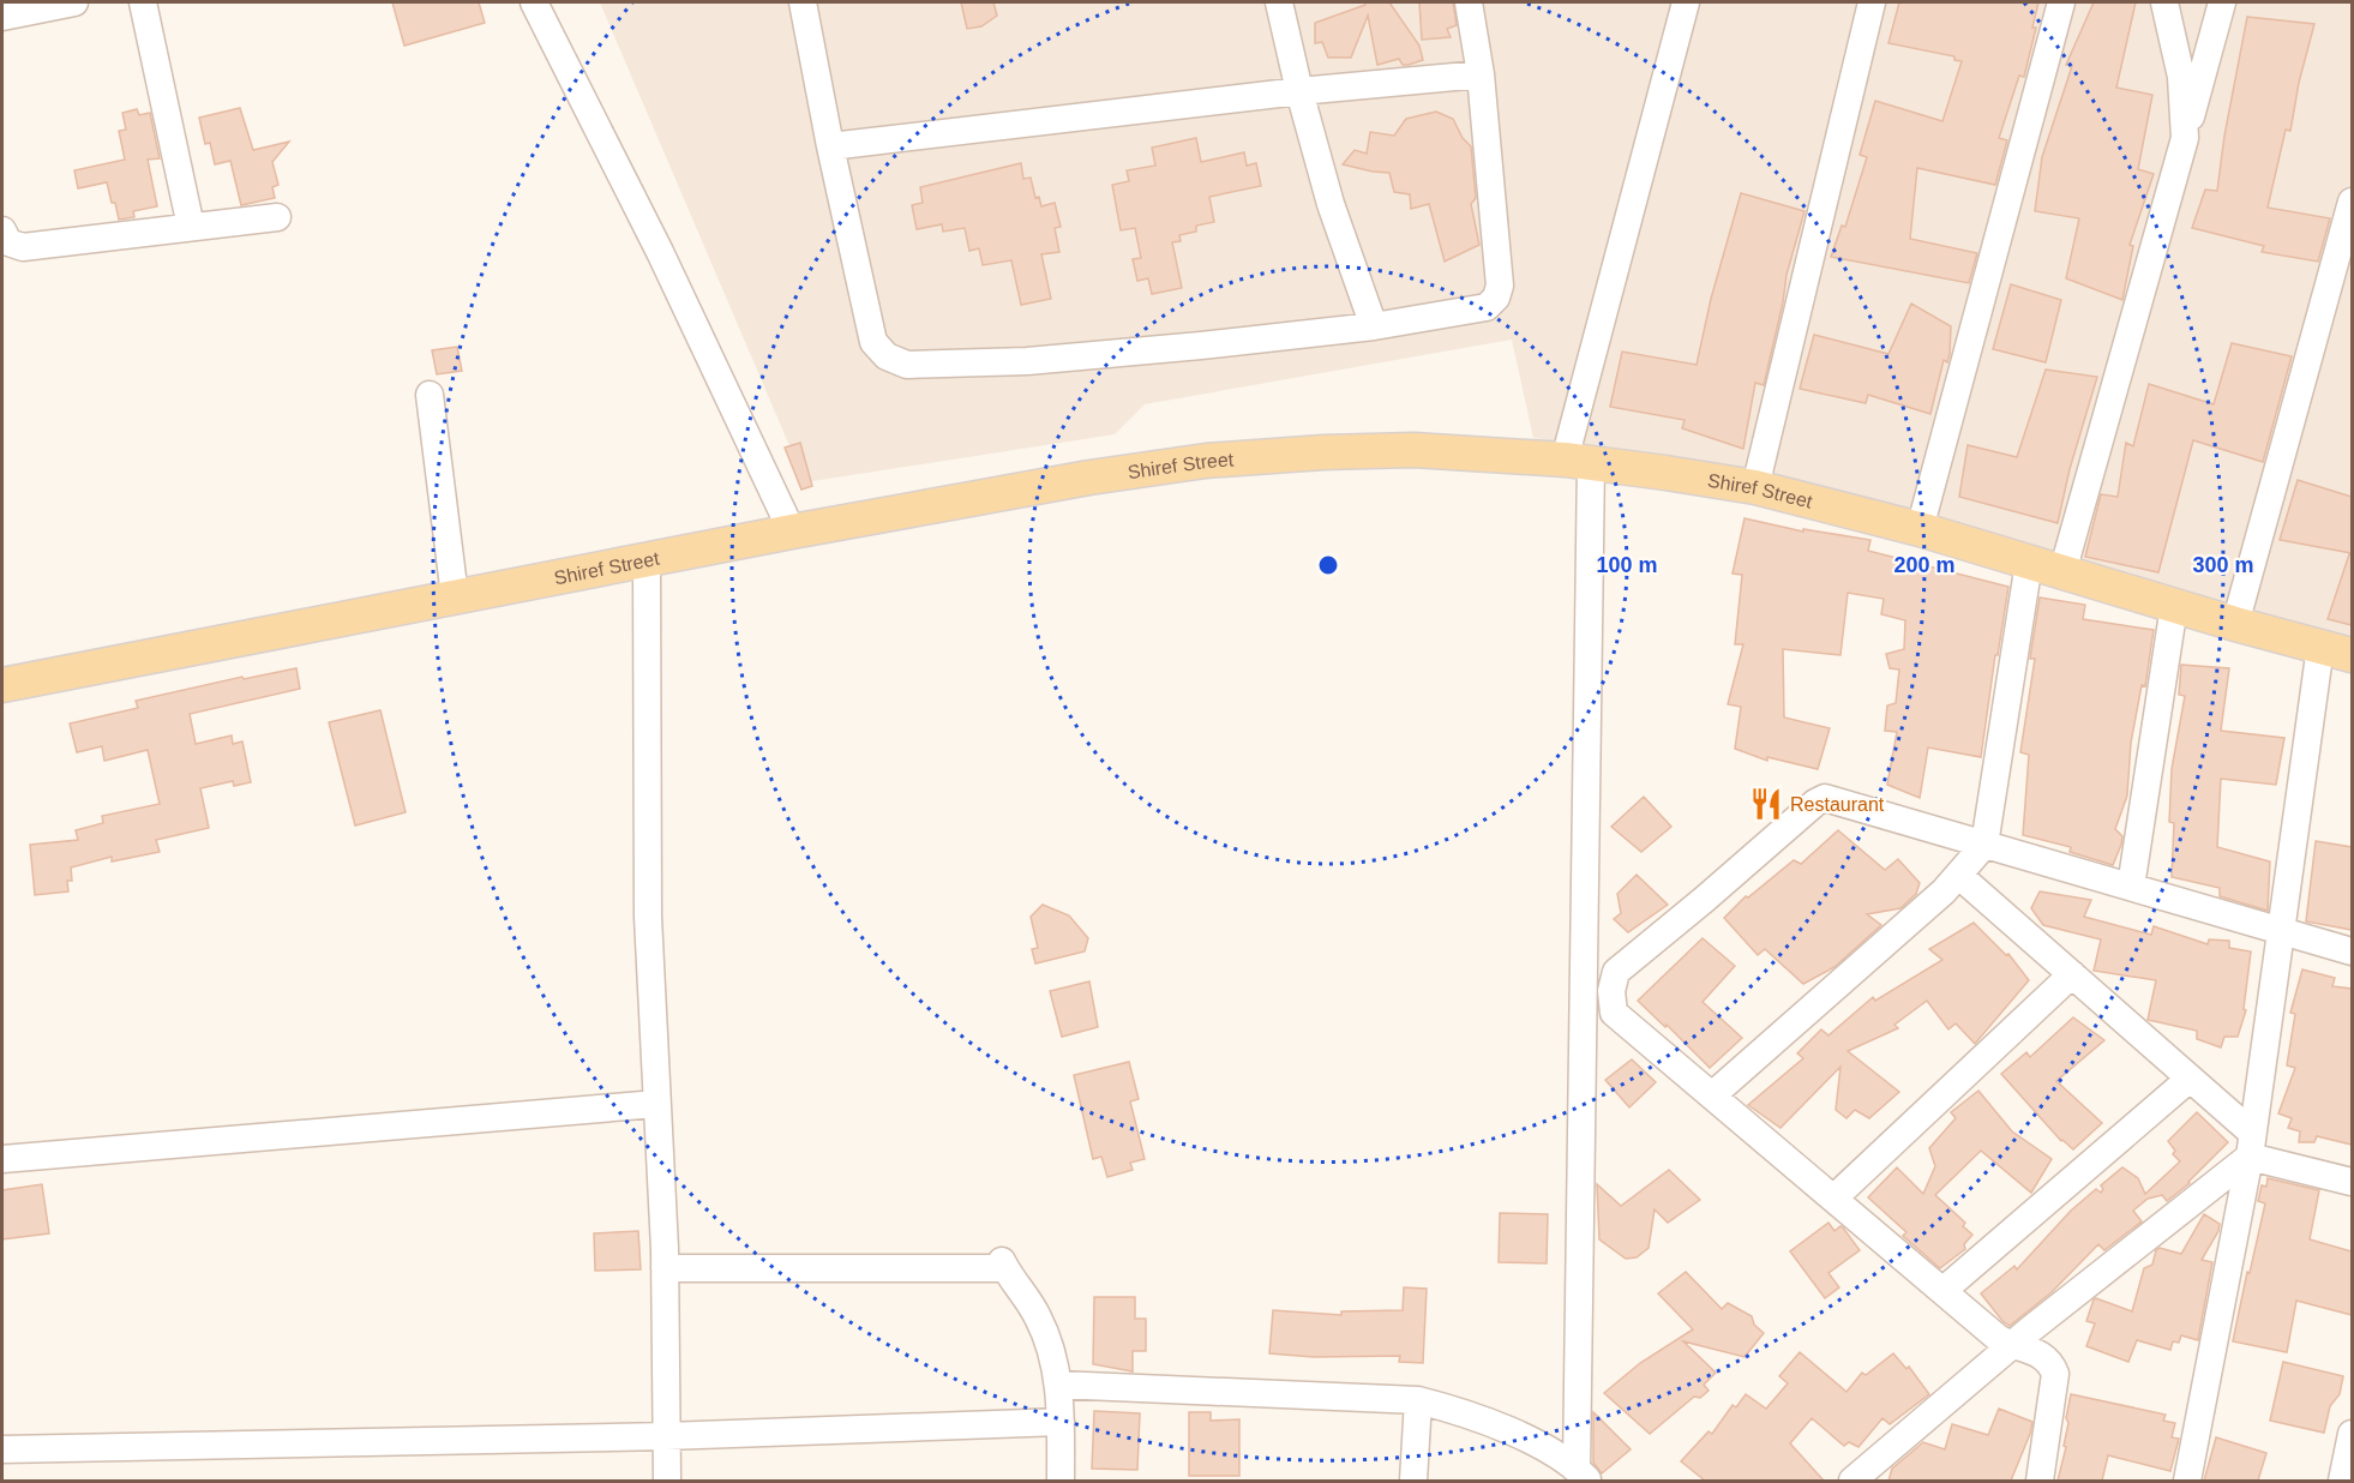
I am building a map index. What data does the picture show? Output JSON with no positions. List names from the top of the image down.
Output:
{
  "streets": {
    "main road": ["Shiref Street"]
  },
  "places": {
    "restaurant": ["Restaurant"]
  },
  "rings": ["100 m", "200 m", "300 m"]
}
